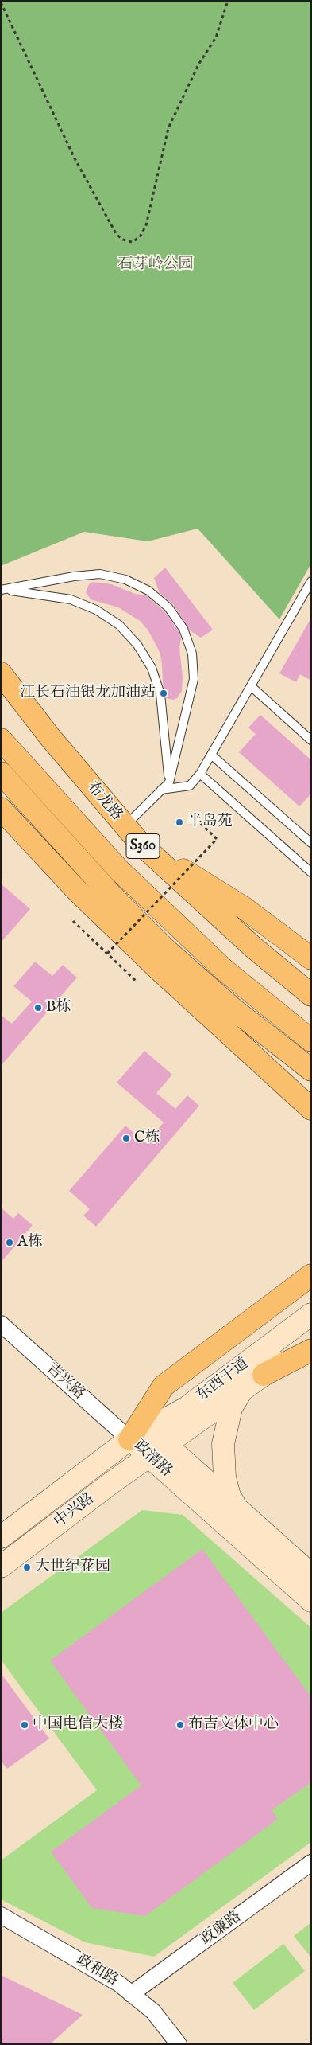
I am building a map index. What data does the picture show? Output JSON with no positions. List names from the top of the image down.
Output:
{
  "streets": {
    "main road": [
      "布龙路",
      "S360",
      "东西干道",
      "政清路",
      "中兴路"
    ],
    "street": ["吉兴路", "政廉路", "政和路"]
  },
  "crossings": [
    ["东西干道", "吉兴路"],
    ["东西干道", "政清路"],
    ["东西干道", "中兴路"],
    ["吉兴路", "政清路"],
    ["吉兴路", "中兴路"],
    ["政清路", "中兴路"],
    ["政廉路", "政和路"]
  ],
  "parks": ["石芽岭公园"],
  "places": [
    "江长石油银龙加油站",
    "半岛苑",
    "B栋",
    "C栋",
    "A栋",
    "大世纪花园",
    "中国电信大楼",
    "布吉文体中心"
  ]
}
